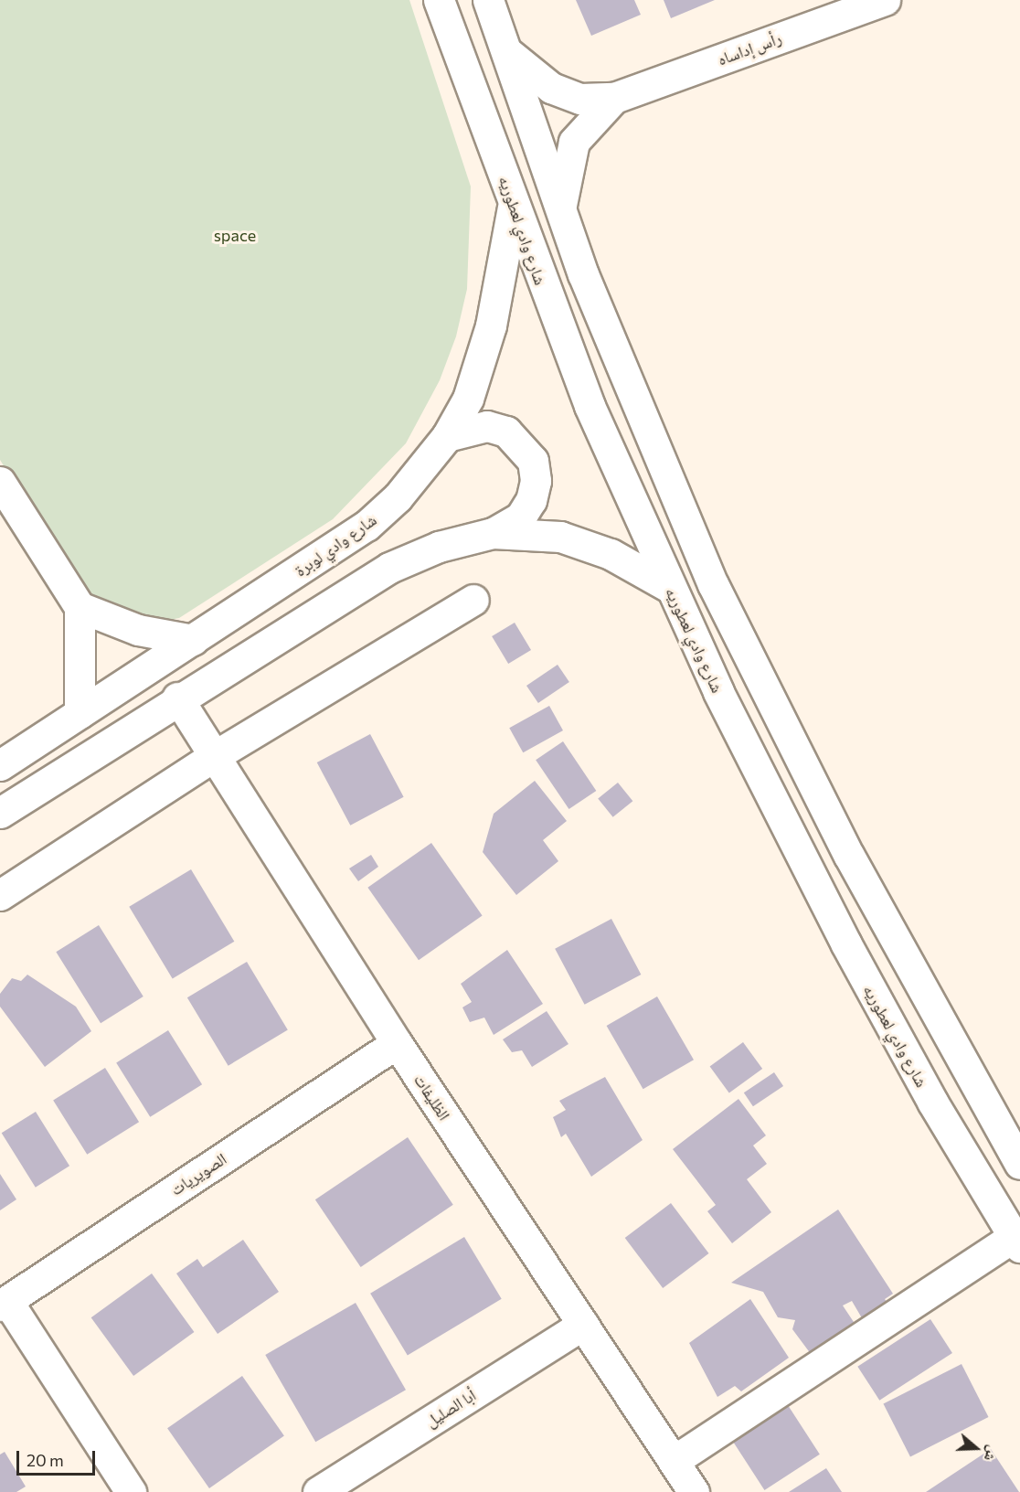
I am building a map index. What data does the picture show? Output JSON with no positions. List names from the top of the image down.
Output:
{
  "streets": {
    "street": [
      "رأس إداساه",
      "شارع وادي لعطوريه",
      "شارع وادي لوبرة",
      "الظليفات",
      "الصويريات",
      "أبا الصليل"
    ]
  },
  "crossings": [
    ["شارع وادي لعطوريه", "شارع وادي لوبرة"],
    ["الظليفات", "الصويريات"],
    ["الظليفات", "أبا الصليل"]
  ],
  "parks": ["space"],
  "scale_bar": "20 m",
  "north": "right"
}
